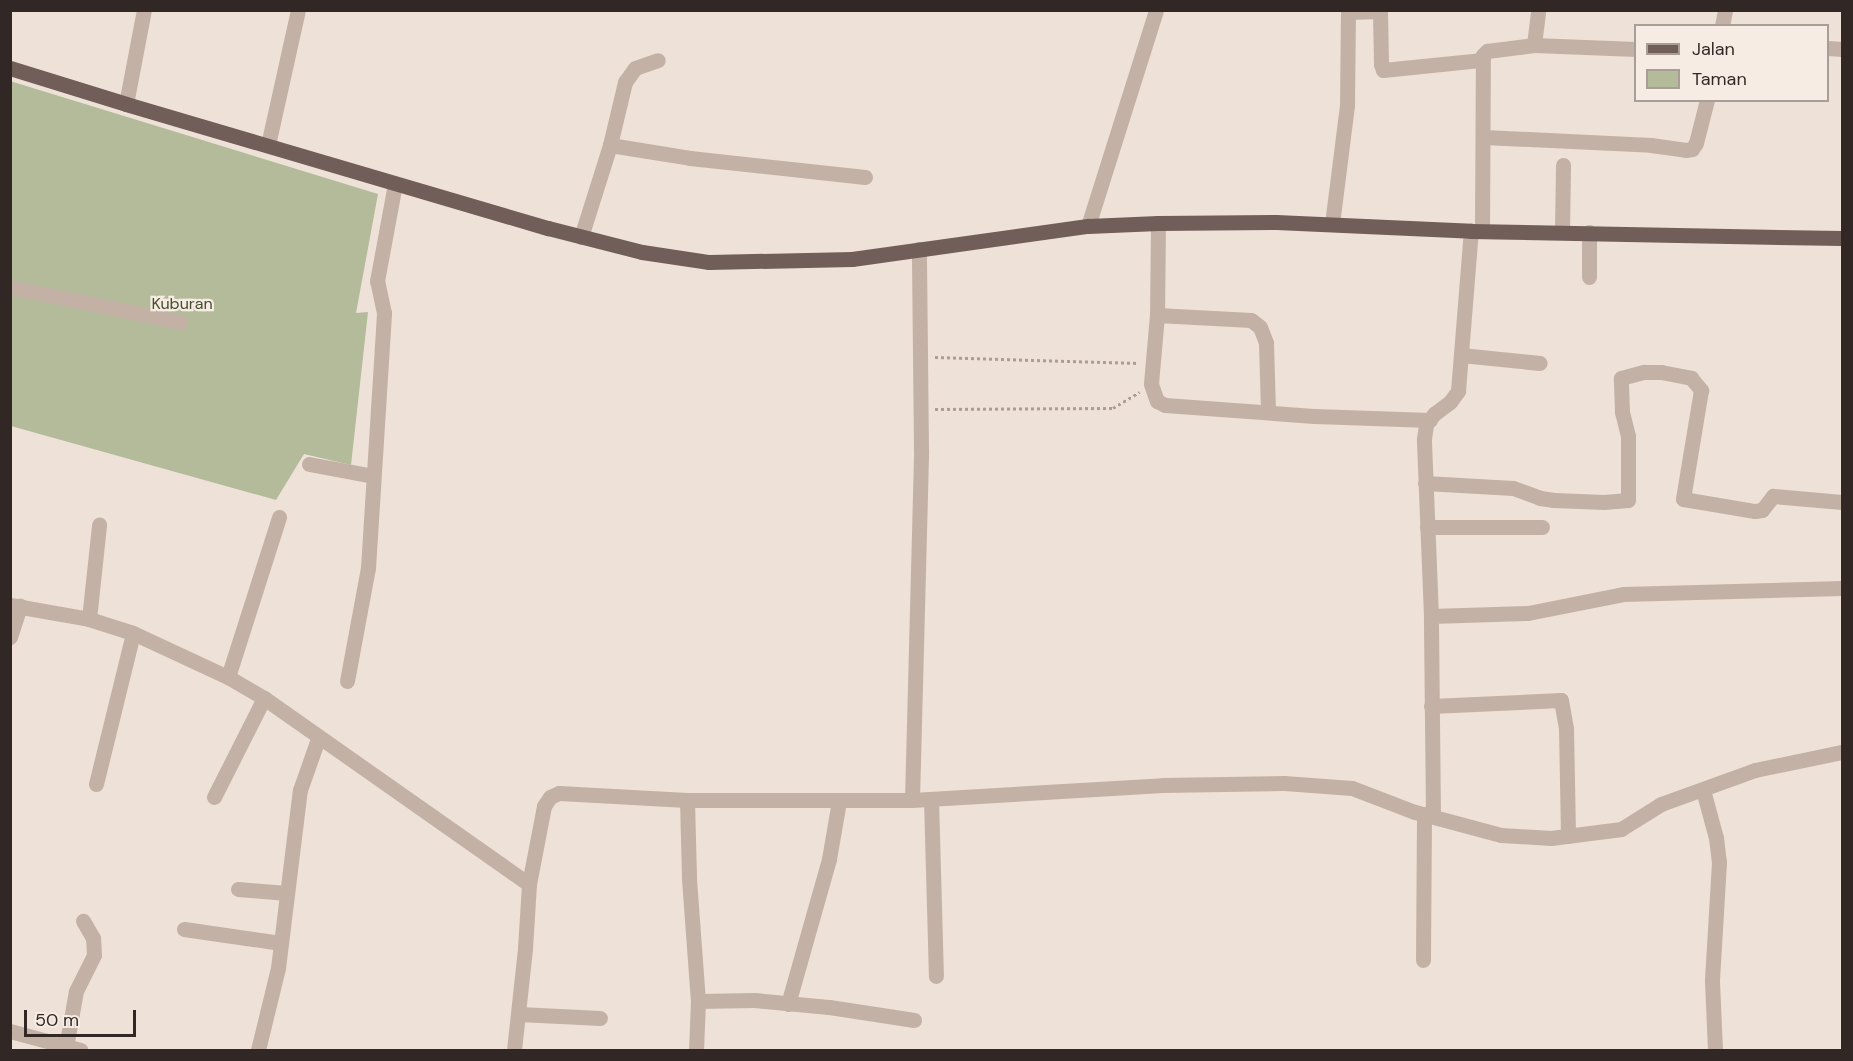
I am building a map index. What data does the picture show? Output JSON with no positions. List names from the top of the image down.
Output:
{
  "parks": ["Kuburan"],
  "legend": ["Jalan", "Taman"],
  "scale_bar": "50 m"
}
